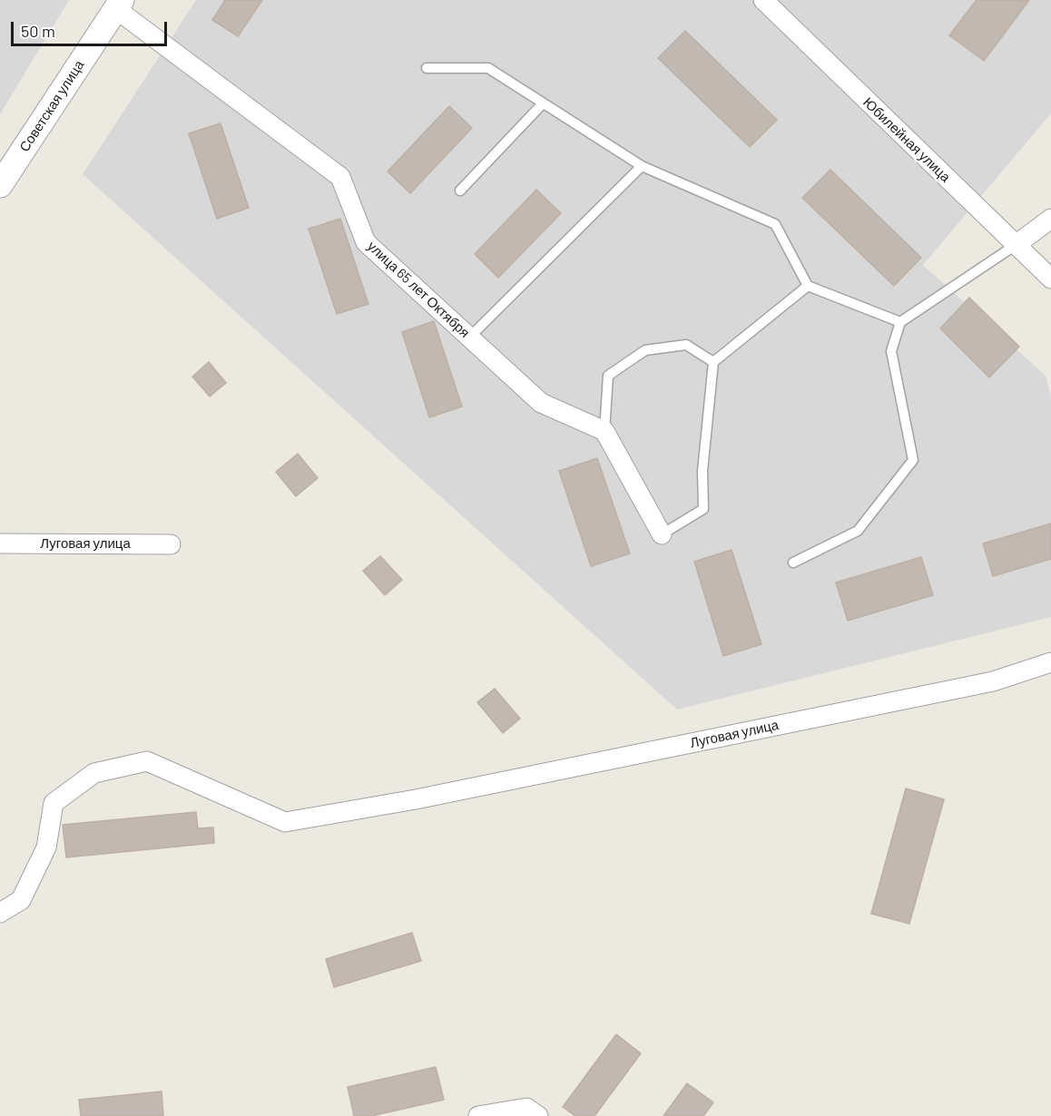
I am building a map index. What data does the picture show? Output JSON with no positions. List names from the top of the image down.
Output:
{
  "streets": {
    "street": [
      "Советская улица",
      "Юбилейная улица",
      "улица 65 лет Октября",
      "Луговая улица"
    ]
  },
  "crossings": [
    ["Советская улица", "улица 65 лет Октября"]
  ],
  "scale_bar": "50 m"
}
